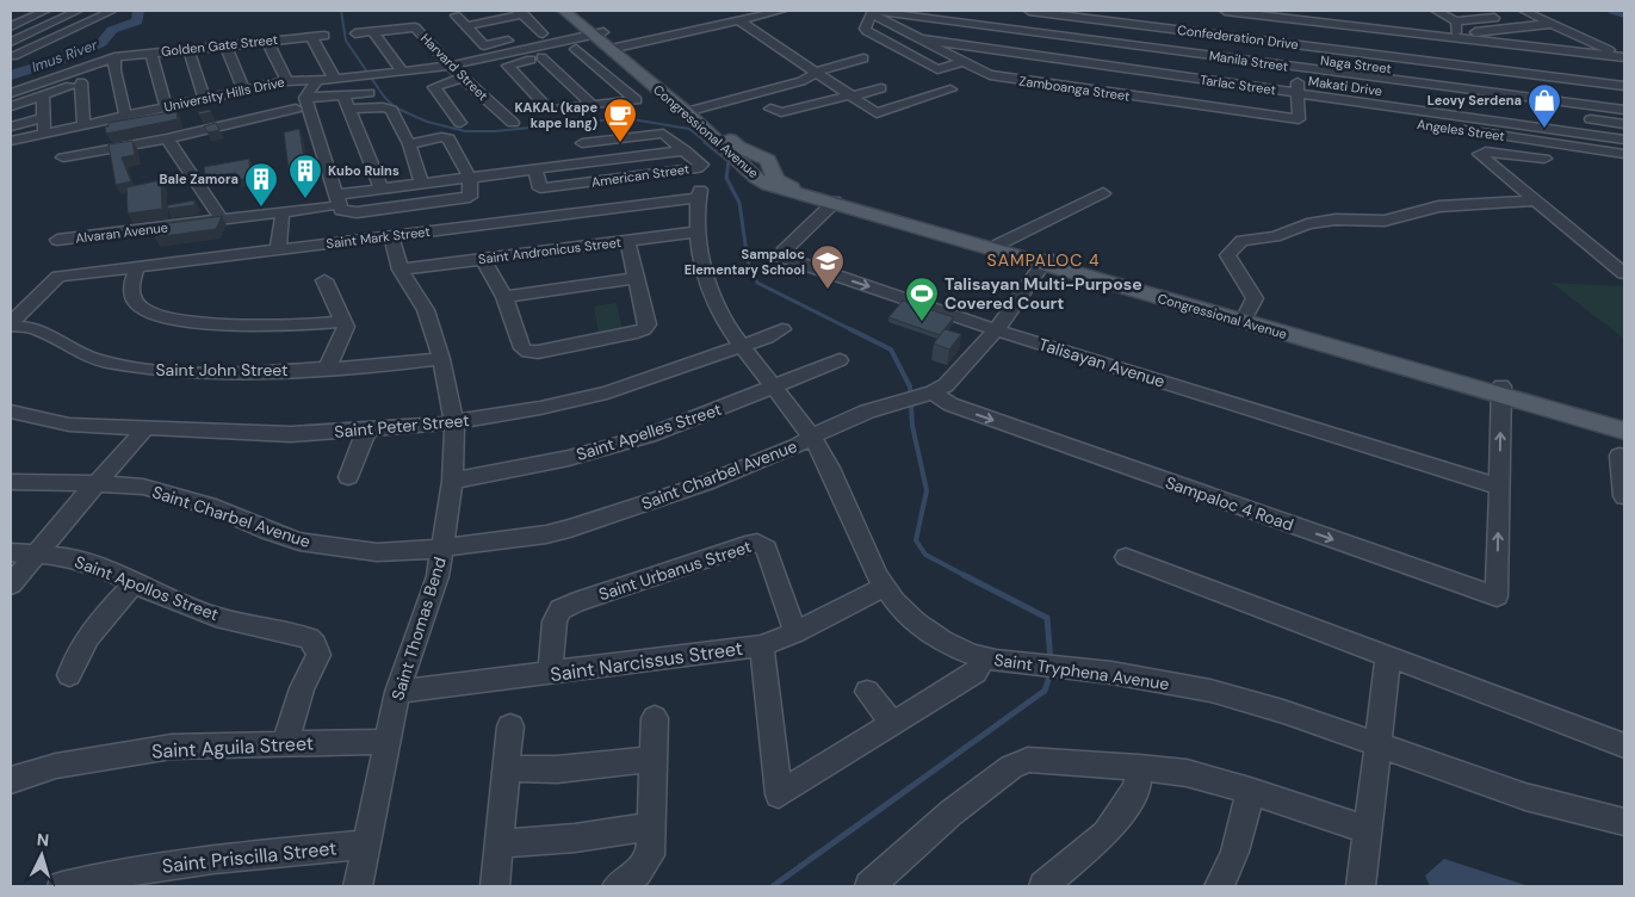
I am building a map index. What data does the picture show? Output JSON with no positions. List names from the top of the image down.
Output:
{
  "streets": {
    "main road": ["Congressional Avenue"],
    "street": [
      "Confederation Drive",
      "Golden Gate Street",
      "Manila Street",
      "Naga Street",
      "Harvard Street",
      "Tarlac Street",
      "Makati Drive",
      "Zamboanga Street",
      "University Hills Drive",
      "Angeles Street",
      "American Street",
      "Alvaran Avenue",
      "Saint Mark Street",
      "Saint Andronicus Street",
      "Talisayan Avenue",
      "Saint John Street",
      "Saint Peter Street",
      "Saint Apelles Street",
      "Saint Charbel Avenue",
      "Sampaloc 4 Road",
      "Saint Urbanus Street",
      "Saint Apollos Street",
      "Saint Thomas Bend",
      "Saint Narcissus Street",
      "Saint Tryphena Avenue",
      "Saint Aguila Street",
      "Saint Priscilla Street"
    ]
  },
  "crossings": [
    ["Confederation Drive", "Manila Street"],
    ["Confederation Drive", "Naga Street"],
    ["Confederation Drive", "Makati Drive"],
    ["Manila Street", "Naga Street"],
    ["Manila Street", "Makati Drive"],
    ["Naga Street", "Makati Drive"],
    ["Harvard Street", "University Hills Drive"],
    ["Tarlac Street", "Zamboanga Street"],
    ["Tarlac Street", "Angeles Street"],
    ["Makati Drive", "Zamboanga Street"],
    ["Zamboanga Street", "Angeles Street"],
    ["University Hills Drive", "Congressional Avenue"],
    ["Congressional Avenue", "Talisayan Avenue"],
    ["Congressional Avenue", "Sampaloc 4 Road"],
    ["Saint Mark Street", "Saint John Street"],
    ["Saint Mark Street", "Saint Thomas Bend"],
    ["Saint Mark Street", "Saint Tryphena Avenue"],
    ["Saint Andronicus Street", "Saint Thomas Bend"],
    ["Saint Andronicus Street", "Saint Tryphena Avenue"],
    ["Talisayan Avenue", "Sampaloc 4 Road"],
    ["Saint John Street", "Saint Thomas Bend"],
    ["Saint Peter Street", "Saint Thomas Bend"],
    ["Saint Peter Street", "Saint Tryphena Avenue"],
    ["Saint Apelles Street", "Saint Thomas Bend"],
    ["Saint Apelles Street", "Saint Tryphena Avenue"],
    ["Saint Charbel Avenue", "Sampaloc 4 Road"],
    ["Saint Charbel Avenue", "Saint Thomas Bend"],
    ["Saint Charbel Avenue", "Saint Tryphena Avenue"],
    ["Saint Urbanus Street", "Saint Narcissus Street"],
    ["Saint Apollos Street", "Saint Aguila Street"],
    ["Saint Thomas Bend", "Saint Narcissus Street"],
    ["Saint Thomas Bend", "Saint Aguila Street"],
    ["Saint Thomas Bend", "Saint Priscilla Street"],
    ["Saint Narcissus Street", "Saint Tryphena Avenue"]
  ],
  "districts": ["SAMPALOC 4"],
  "water": ["Imus River"],
  "places": {
    "shop": ["Leovy Serdena"],
    "cafe": ["KAKAL (kape kape lang)"],
    "building": ["Kubo Ruins", "Bale Zamora"],
    "school or university": ["Sampaloc Elementary School"],
    "sports": ["Talisayan Multi-Purpose Covered Court"]
  },
  "north": "top"
}
